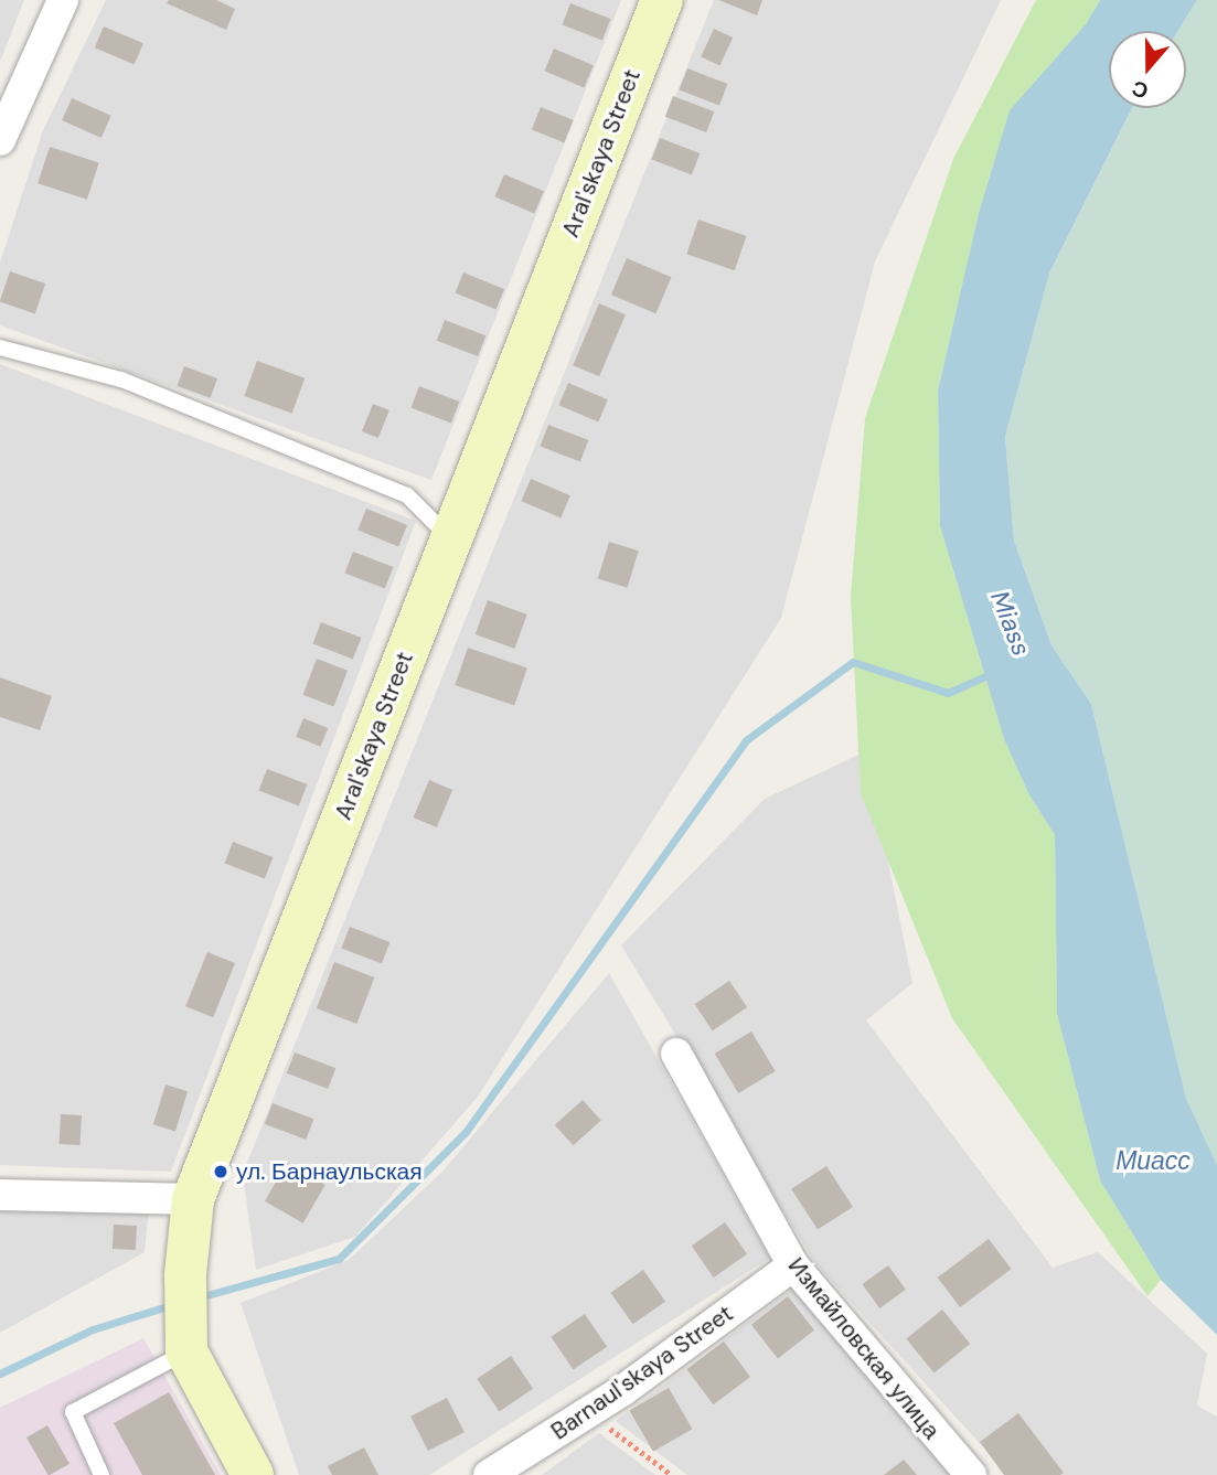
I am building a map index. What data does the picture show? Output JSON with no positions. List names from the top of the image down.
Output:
{
  "streets": {
    "street": ["Aral'skaya Street", "Измайловская улица", "Barnaul'skaya Street"]
  },
  "crossings": [
    ["Измайловская улица", "Barnaul'skaya Street"]
  ],
  "water": ["Miass", "Миасс"],
  "places": ["ул. Барнаульская"],
  "north": "bottom"
}
